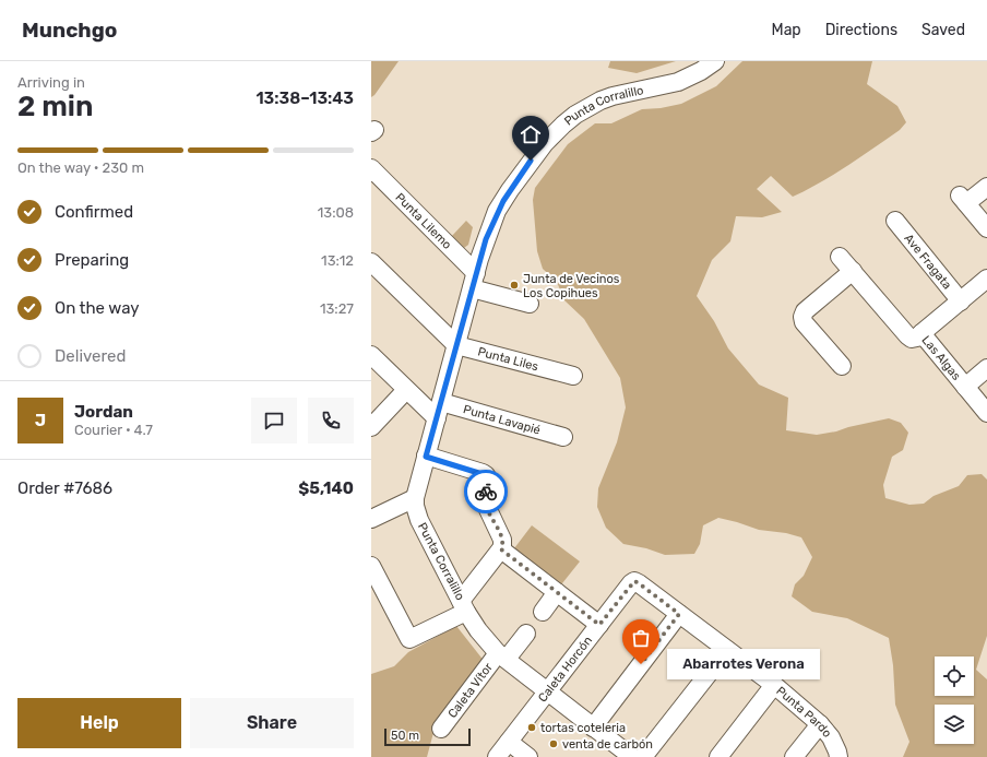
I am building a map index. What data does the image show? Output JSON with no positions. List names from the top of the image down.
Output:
{
  "streets": {
    "street": [
      "Punta Corralillo",
      "Punta Lilemo",
      "Ave Fragata",
      "Punta Liles",
      "Las Algas",
      "Punta Lavapié",
      "Caleta Horcón",
      "Caleta Vítor",
      "Punta Pardo"
    ]
  },
  "crossings": [
    ["Punta Corralillo", "Punta Lilemo"],
    ["Punta Corralillo", "Punta Liles"],
    ["Punta Corralillo", "Punta Lavapié"],
    ["Punta Corralillo", "Caleta Horcón"],
    ["Punta Corralillo", "Caleta Vítor"],
    ["Caleta Horcón", "Punta Pardo"]
  ],
  "places": [
    "Junta de Vecinos Los Copihues",
    "Abarrotes Verona",
    "tortas coteleria",
    "venta de carbón"
  ],
  "scale_bar": "50 m",
  "page": {
    "header": "Munchgo",
    "nav": ["Map", "Directions", "Saved"],
    "heading": ["2 min", "Arriving in", "13:38–13:43"],
    "panel": [
      "Jordan",
      "Courier · 4.7",
      "Order #7686",
      "$5,140"
    ],
    "bar": "On the way · 230 m",
    "list": [
      ["Confirmed", "13:08"],
      ["Preparing", "13:12"],
      ["On the way", "13:27"],
      "Delivered"
    ],
    "round": "J",
    "bubble": "Abarrotes Verona",
    "buttons": ["Help", "Share"],
    "scale": "50 m"
  }
}
